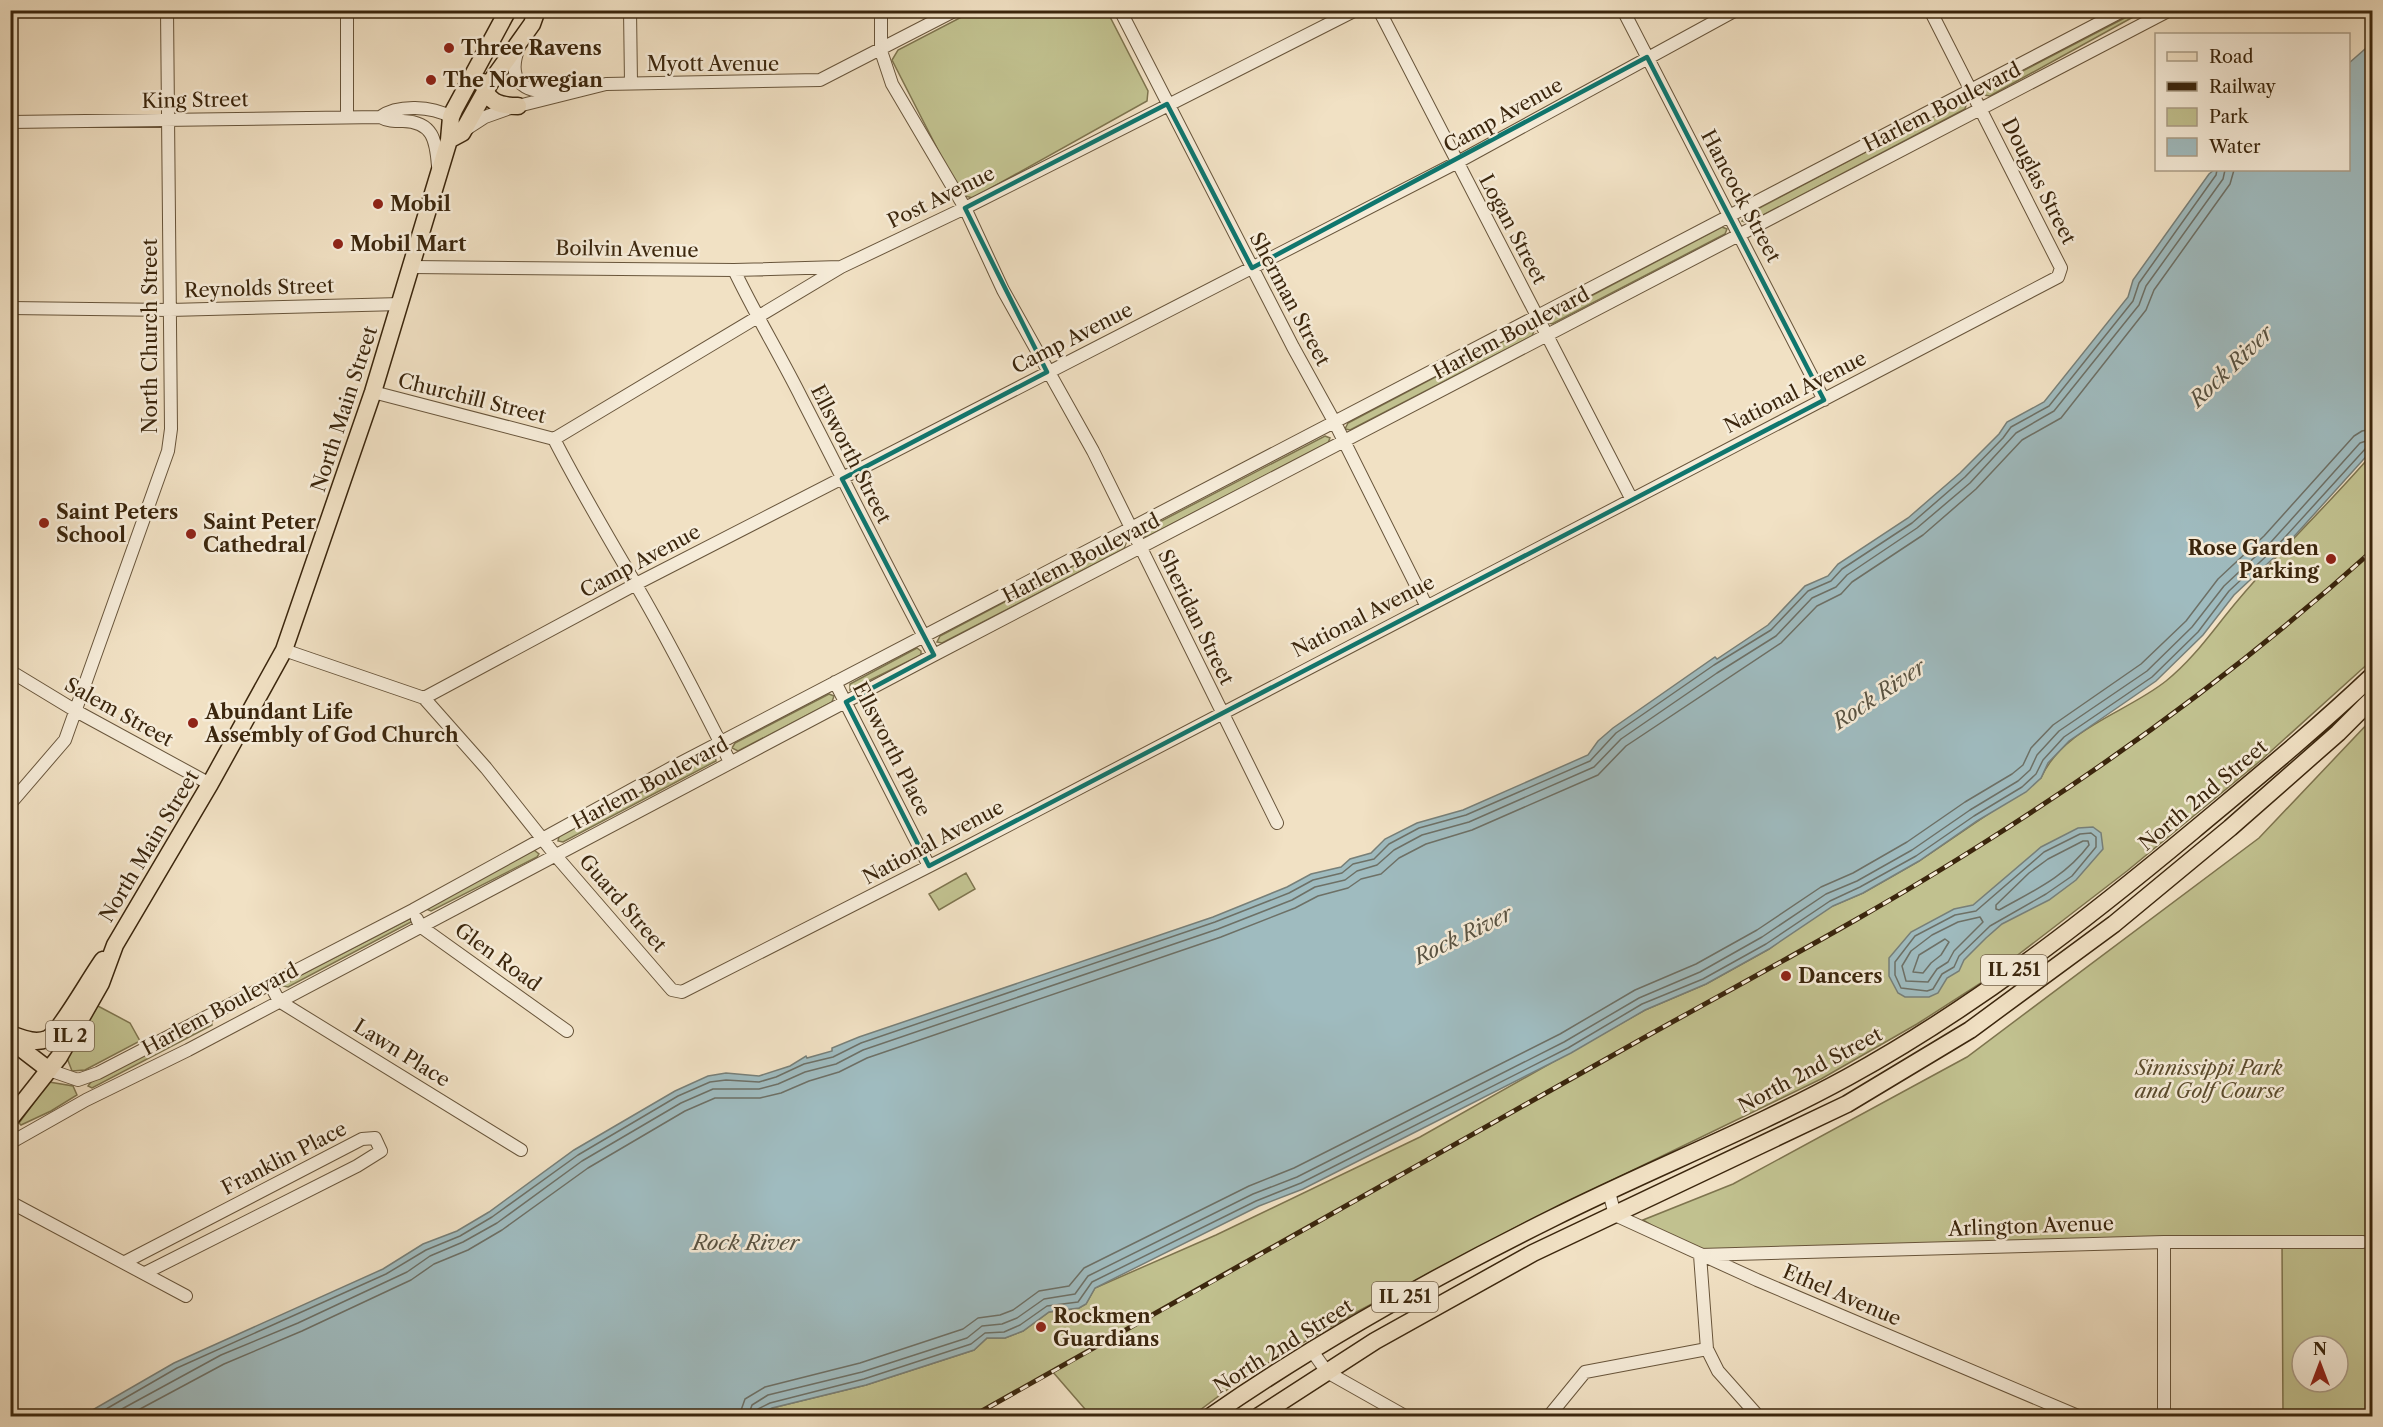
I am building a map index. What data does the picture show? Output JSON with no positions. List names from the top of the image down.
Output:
{
  "streets": {
    "main road": [
      "North Main Street",
      "North 2nd Street",
      "IL 251",
      "IL 2"
    ],
    "street": [
      "Myott Avenue",
      "King Street",
      "Harlem Boulevard",
      "Camp Avenue",
      "Douglas Street",
      "Hancock Street",
      "Post Avenue",
      "Logan Street",
      "Boilvin Avenue",
      "Reynolds Street",
      "Sherman Street",
      "North Church Street",
      "National Avenue",
      "Churchill Street",
      "Ellsworth Street",
      "Sheridan Street",
      "Salem Street",
      "Ellsworth Place",
      "Guard Street",
      "Glen Road",
      "Lawn Place",
      "Franklin Place",
      "Arlington Avenue",
      "Ethel Avenue"
    ]
  },
  "crossings": [
    ["Myott Avenue", "North Main Street"],
    ["Myott Avenue", "Sheridan Street"],
    ["King Street", "North Church Street"],
    ["King Street", "North Main Street"],
    ["Harlem Boulevard", "Douglas Street"],
    ["Harlem Boulevard", "Hancock Street"],
    ["Harlem Boulevard", "Logan Street"],
    ["Harlem Boulevard", "Sherman Street"],
    ["Harlem Boulevard", "Churchill Street"],
    ["Harlem Boulevard", "Ellsworth Street"],
    ["Harlem Boulevard", "Sheridan Street"],
    ["Harlem Boulevard", "Ellsworth Place"],
    ["Harlem Boulevard", "Guard Street"],
    ["Harlem Boulevard", "Glen Road"],
    ["Harlem Boulevard", "Lawn Place"],
    ["Camp Avenue", "Hancock Street"],
    ["Camp Avenue", "Logan Street"],
    ["Camp Avenue", "Sherman Street"],
    ["Camp Avenue", "Churchill Street"],
    ["Camp Avenue", "Ellsworth Street"],
    ["Camp Avenue", "Sheridan Street"],
    ["Camp Avenue", "Guard Street"],
    ["Douglas Street", "National Avenue"],
    ["Hancock Street", "National Avenue"],
    ["Post Avenue", "Boilvin Avenue"],
    ["Post Avenue", "Sherman Street"],
    ["Post Avenue", "Churchill Street"],
    ["Post Avenue", "Ellsworth Street"],
    ["Post Avenue", "Sheridan Street"],
    ["Logan Street", "National Avenue"],
    ["Boilvin Avenue", "North Main Street"],
    ["Boilvin Avenue", "Ellsworth Street"],
    ["Reynolds Street", "North Church Street"],
    ["Reynolds Street", "North Main Street"],
    ["Sherman Street", "National Avenue"],
    ["North Church Street", "Salem Street"],
    ["National Avenue", "Sheridan Street"],
    ["National Avenue", "Ellsworth Place"],
    ["National Avenue", "Guard Street"],
    ["Churchill Street", "North Main Street"],
    ["North Main Street", "Salem Street"],
    ["North Main Street", "Guard Street"],
    ["North Main Street", "IL 2"],
    ["North 2nd Street", "Ethel Avenue"],
    ["Arlington Avenue", "Ethel Avenue"]
  ],
  "water": ["Rock River"],
  "parks": ["Sinnissippi Park and Golf Course"],
  "places": [
    "Three Ravens",
    "The Norwegian",
    "Mobil",
    "Mobil Mart",
    "Saint Peters School",
    "Saint Peter Cathedral",
    "Rose Garden Parking",
    "Abundant Life Assembly of God Church",
    "Dancers",
    "Rockmen Guardians"
  ],
  "legend": [
    "Road",
    "Railway",
    "Park",
    "Water"
  ],
  "north": "top"
}
